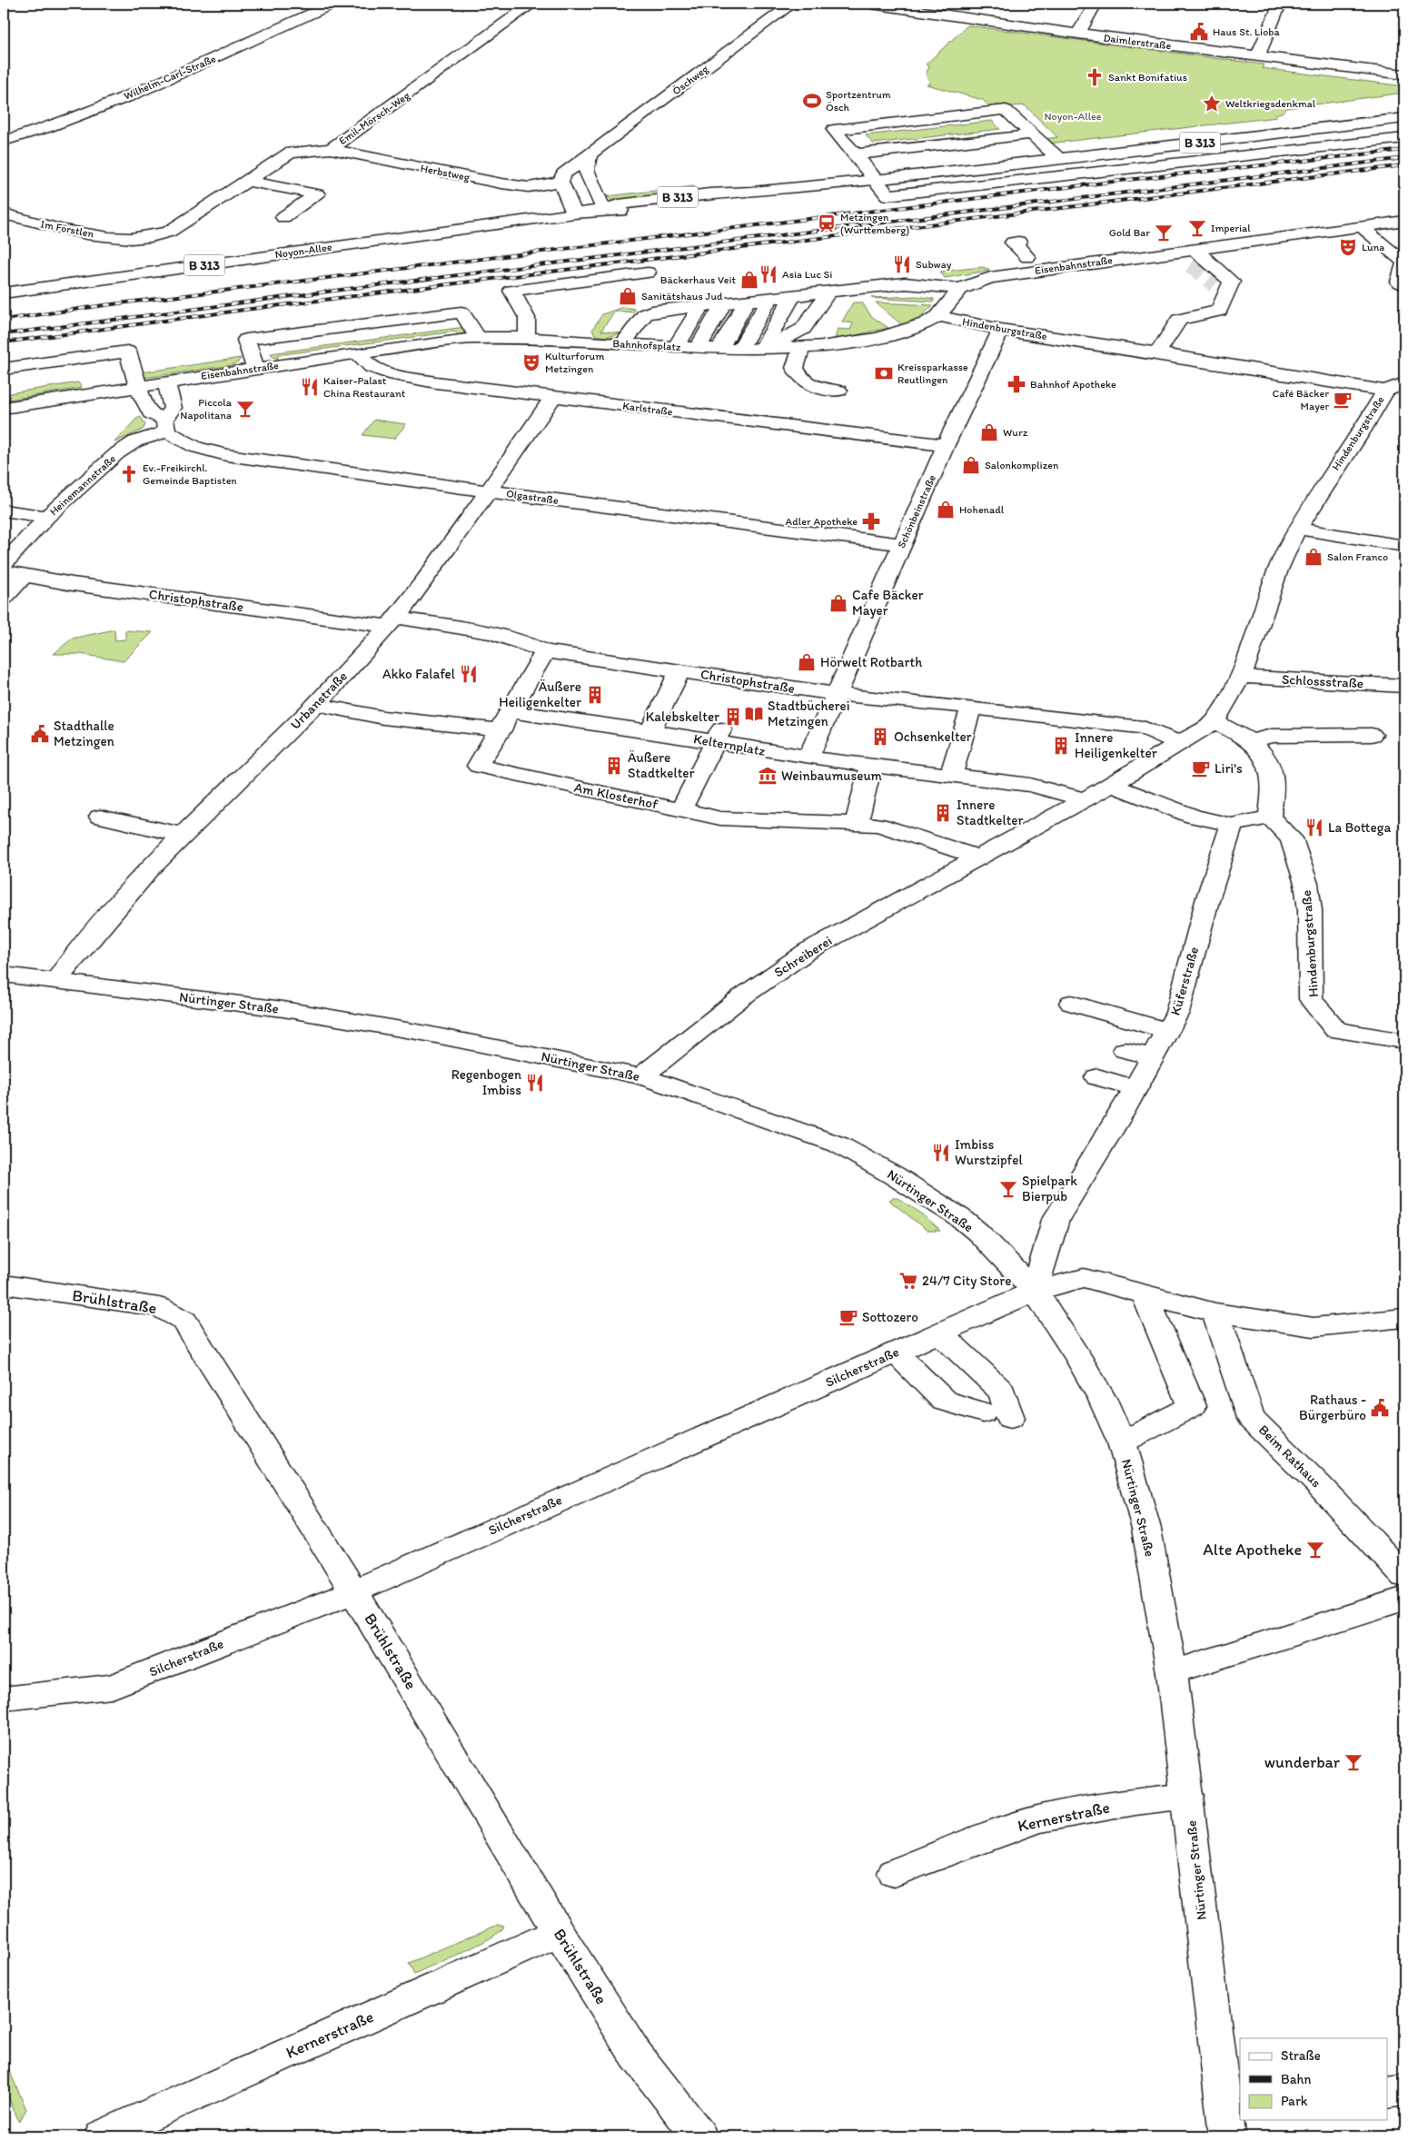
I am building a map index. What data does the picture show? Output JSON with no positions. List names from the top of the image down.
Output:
{
  "streets": {
    "street": [
      "Daimlerstraße",
      "Wilhelm-Carl-Straße",
      "Öschweg",
      "Emil-Mörsch-Weg",
      "B 313",
      "Herbstweg",
      "Im Förstlen",
      "Noyon-Allee",
      "Eisenbahnstraße",
      "Hindenburgstraße",
      "Bahnhofsplatz",
      "Karlstraße",
      "Heinemannstraße",
      "Olgastraße",
      "Schönbeinstraße",
      "Christophstraße",
      "Schlossstraße",
      "Urbanstraße",
      "Kelternplatz",
      "Am Klosterhof",
      "Schreiberei",
      "Küferstraße",
      "Nürtinger Straße",
      "Brühlstraße",
      "Silcherstraße",
      "Beim Rathaus",
      "Kernerstraße"
    ]
  },
  "crossings": [
    ["Öschweg", "Herbstweg"],
    ["Emil-Mörsch-Weg", "Herbstweg"],
    ["Emil-Mörsch-Weg", "Im Förstlen"],
    ["Eisenbahnstraße", "Bahnhofsplatz"],
    ["Eisenbahnstraße", "Karlstraße"],
    ["Hindenburgstraße", "Schönbeinstraße"],
    ["Hindenburgstraße", "Schlossstraße"],
    ["Karlstraße", "Schönbeinstraße"],
    ["Karlstraße", "Urbanstraße"],
    ["Heinemannstraße", "Olgastraße"],
    ["Olgastraße", "Schönbeinstraße"],
    ["Olgastraße", "Urbanstraße"],
    ["Schönbeinstraße", "Christophstraße"],
    ["Christophstraße", "Urbanstraße"],
    ["Urbanstraße", "Nürtinger Straße"],
    ["Kelternplatz", "Am Klosterhof"],
    ["Am Klosterhof", "Schreiberei"],
    ["Schreiberei", "Nürtinger Straße"],
    ["Küferstraße", "Nürtinger Straße"],
    ["Küferstraße", "Silcherstraße"],
    ["Nürtinger Straße", "Silcherstraße"],
    ["Nürtinger Straße", "Kernerstraße"],
    ["Brühlstraße", "Silcherstraße"],
    ["Brühlstraße", "Kernerstraße"]
  ],
  "parks": ["Noyon-Allee"],
  "places": {
    "public building": ["Haus St. Lioba", "Stadthalle Metzingen", "Rathaus - Bürgerbüro"],
    "church": ["Sankt Bonifatius", "Ev.-Freikirchl. Gemeinde Baptisten"],
    "sports": ["Sportzentrum Ösch"],
    "place": ["Weltkriegsdenkmal"],
    "station": ["Metzingen (Württemberg)"],
    "bar": [
      "Imperial",
      "Gold Bar",
      "Piccola Napolitana",
      "Spielpark Bierpub",
      "Alte Apotheke",
      "wunderbar"
    ],
    "theatre": ["Luna", "Kulturforum Metzingen"],
    "restaurant": [
      "Subway",
      "Asia Luc Si",
      "Kaiser-Palast China Restaurant",
      "Akko Falafel",
      "La Bottega",
      "Regenbogen Imbiss",
      "Imbiss Wurstzipfel"
    ],
    "shop": [
      "Bäckerhaus Veit",
      "Sanitätshaus Jud",
      "Wurz",
      "Salonkomplizen",
      "Hohenadl",
      "Salon Franco",
      "Cafe Bäcker Mayer",
      "Hörwelt Rotbarth"
    ],
    "bank": ["Kreissparkasse Reutlingen"],
    "pharmacy": ["Bahnhof Apotheke", "Adler Apotheke"],
    "cafe": ["Café Bäcker Mayer", "Liri's", "Sottozero"],
    "building": [
      "Äußere Heiligenkelter",
      "Kalebskelter",
      "Ochsenkelter",
      "Innere Heiligenkelter",
      "Äußere Stadtkelter",
      "Innere Stadtkelter"
    ],
    "library": ["Stadtbücherei Metzingen"],
    "museum": ["Weinbaumuseum"],
    "supermarket": ["24/7 City Store"]
  },
  "legend": ["Straße", "Bahn", "Park"]
}
